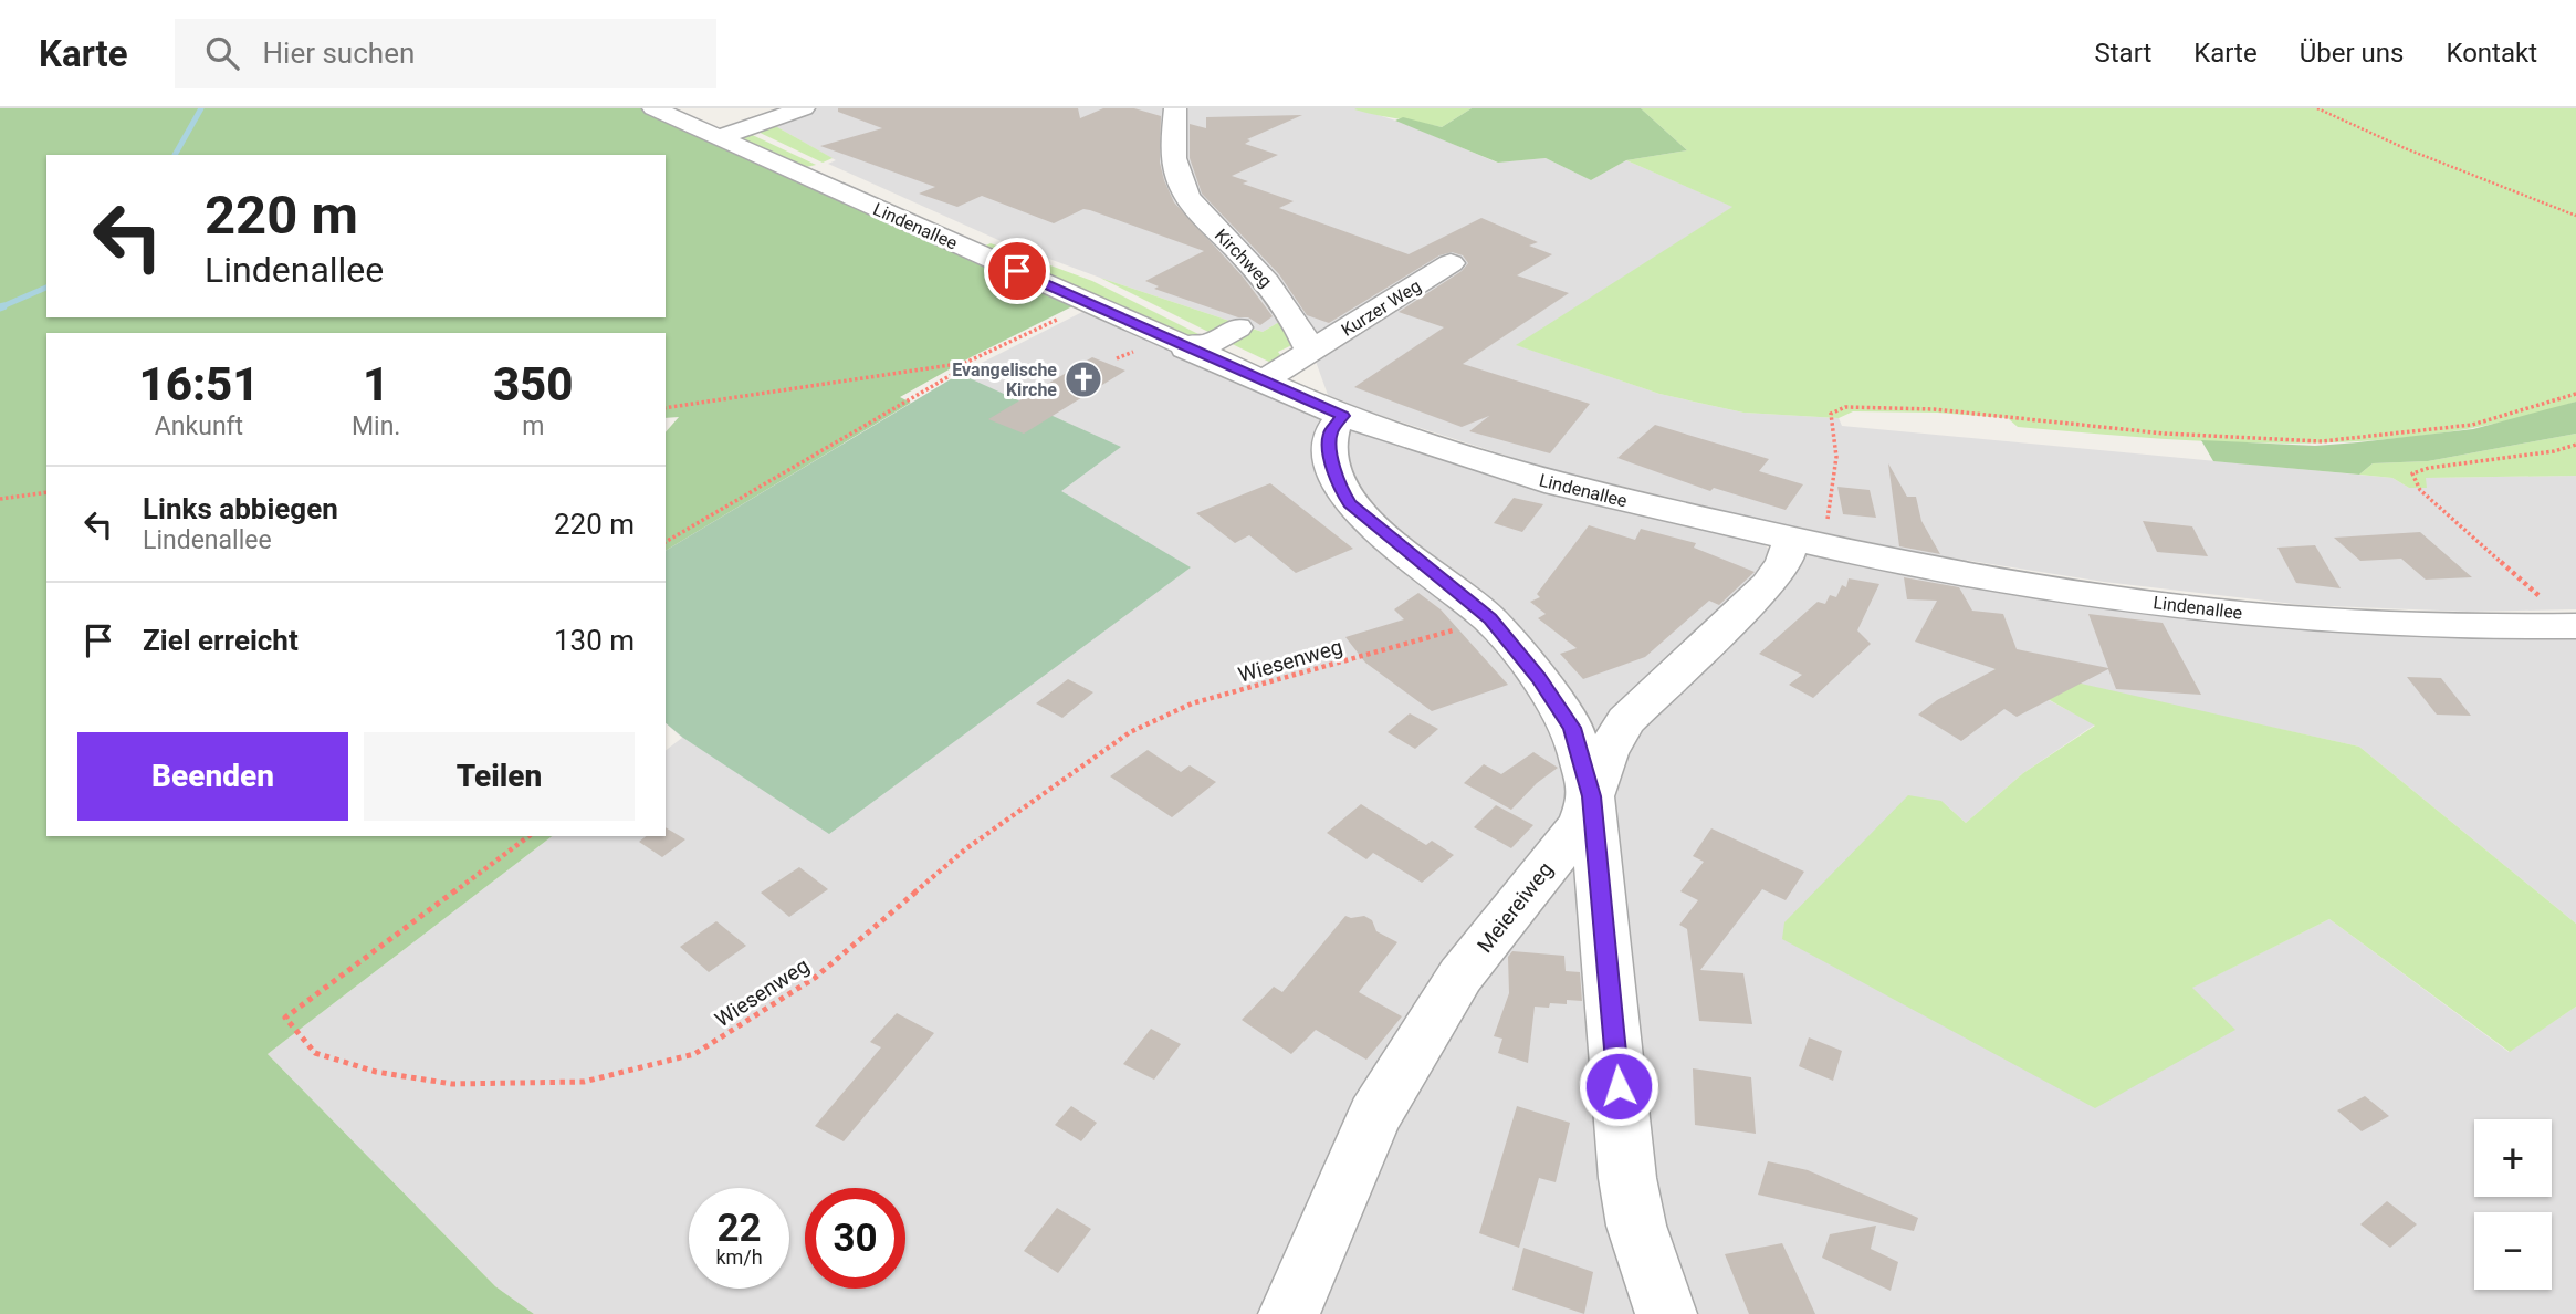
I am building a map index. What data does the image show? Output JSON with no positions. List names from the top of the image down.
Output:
{
  "streets": {
    "street": [
      "Lindenallee",
      "Kirchweg",
      "Kurzer Weg",
      "Meiereiweg"
    ],
    "path": ["Wiesenweg"]
  },
  "crossings": [
    ["Lindenallee", "Meiereiweg"],
    ["Kirchweg", "Kurzer Weg"]
  ],
  "places": {
    "church": ["Evangelische Kirche"]
  },
  "page": {
    "header": "Karte",
    "search": "Hier suchen",
    "nav": [
      "Start",
      "Karte",
      "Über uns",
      "Kontakt"
    ],
    "turn": ["220 m", "Lindenallee"],
    "eta": [
      "16:51",
      "Ankunft",
      "1",
      "Min.",
      "350",
      "m"
    ],
    "list": [
      {
        "name": "Links abbiegen",
        "note": "Lindenallee",
        "value": "220 m"
      },
      {
        "name": "Ziel erreicht",
        "value": "130 m"
      }
    ],
    "buttons": ["Beenden", "Teilen"],
    "map_buttons": ["+", "−"],
    "speed": "22 km/h",
    "limit": "30"
  }
}
